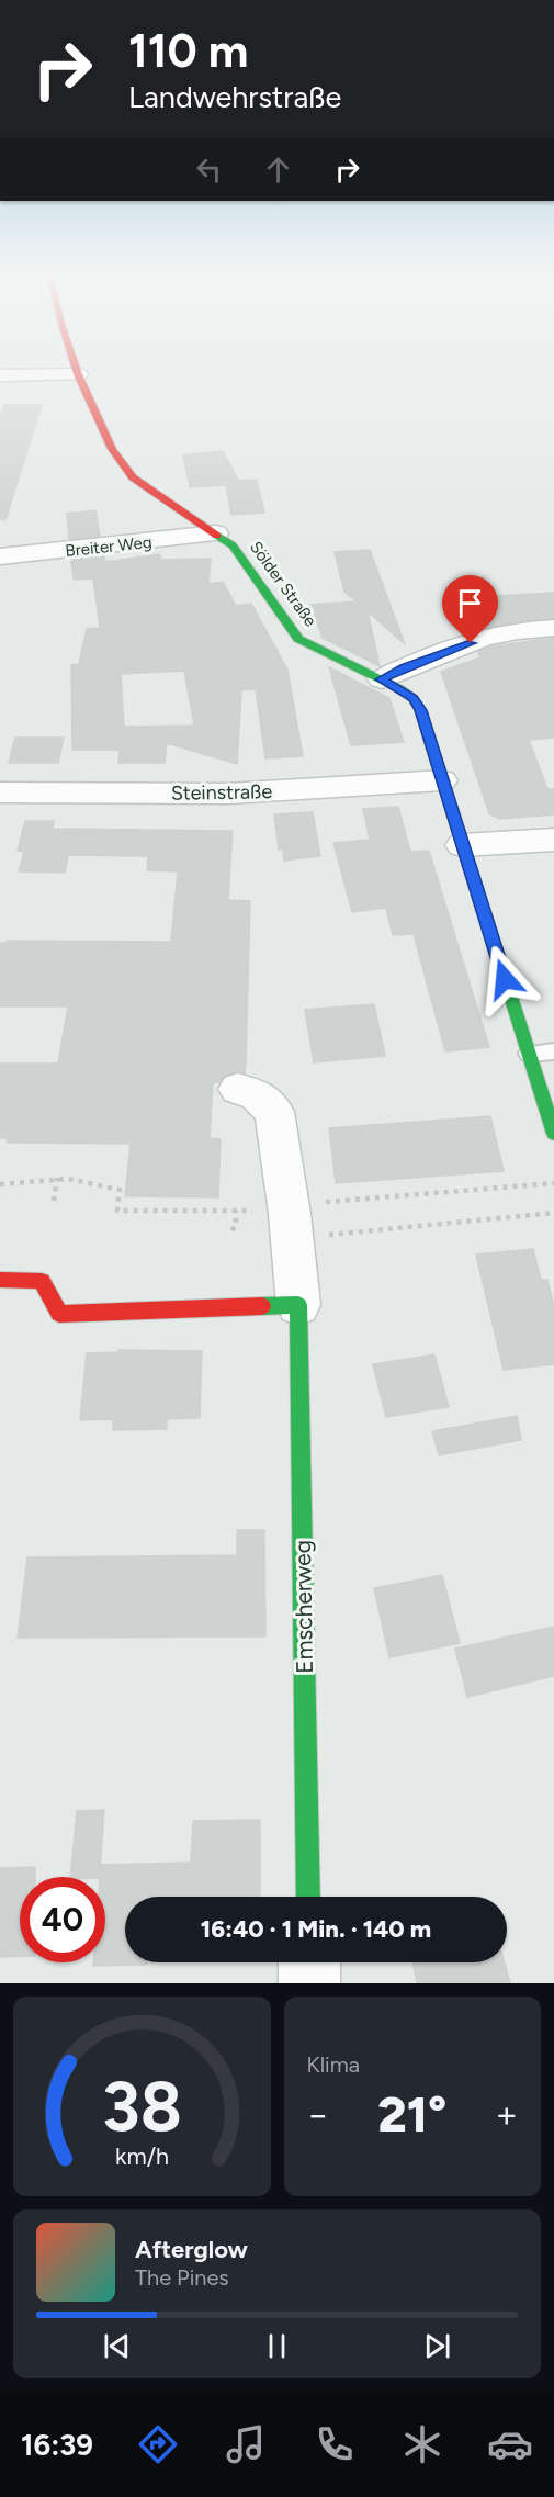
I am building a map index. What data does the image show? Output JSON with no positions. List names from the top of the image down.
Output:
{
  "streets": {
    "street": [
      "Breiter Weg",
      "Sölder Straße",
      "Steinstraße",
      "Emscherweg"
    ]
  },
  "crossings": [
    ["Breiter Weg", "Sölder Straße"],
    ["Sölder Straße", "Steinstraße"]
  ],
  "page": {
    "turn": ["110 m", "Landwehrstraße"],
    "limit": "40",
    "trip": "16:40 · 1 Min. · 140 m",
    "tile": "Klima",
    "heat": ["−", "21°", "+"],
    "song": ["Afterglow", "The Pines"],
    "tabs": "16:39",
    "gauge": ["38", "km/h"]
  }
}
